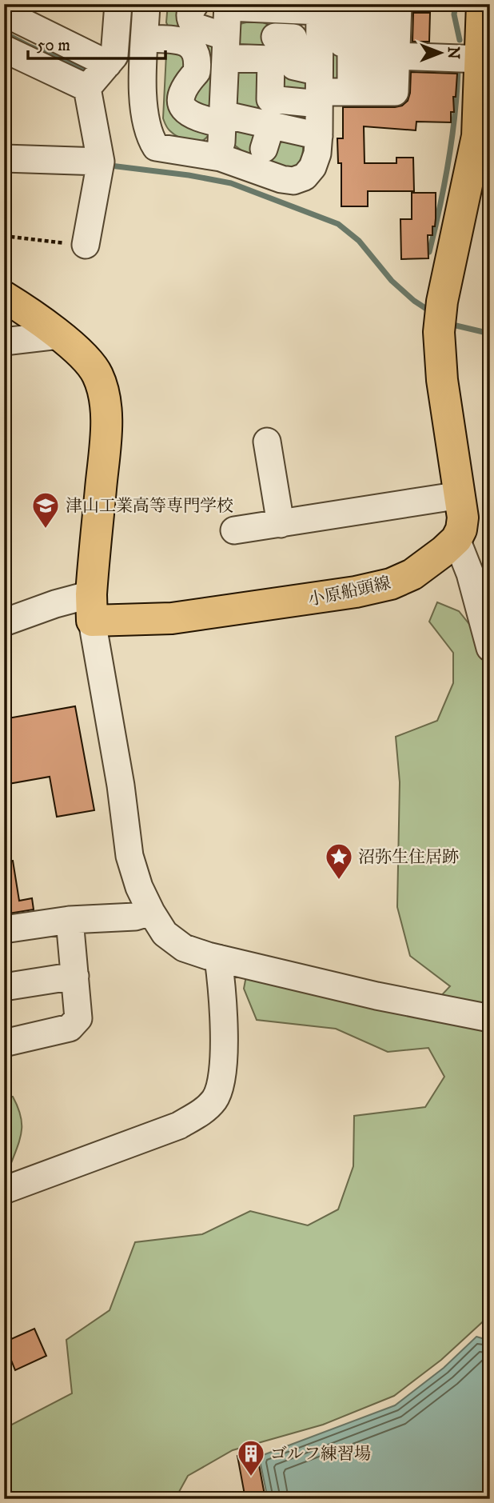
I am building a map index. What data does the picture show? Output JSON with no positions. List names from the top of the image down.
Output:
{
  "streets": {
    "main road": ["小原船頭線"]
  },
  "places": {
    "school or university": ["津山工業高等専門学校"],
    "place": ["沼弥生住居跡"],
    "building": ["ゴルフ練習場"]
  },
  "scale_bar": "50 m",
  "north": "right"
}
